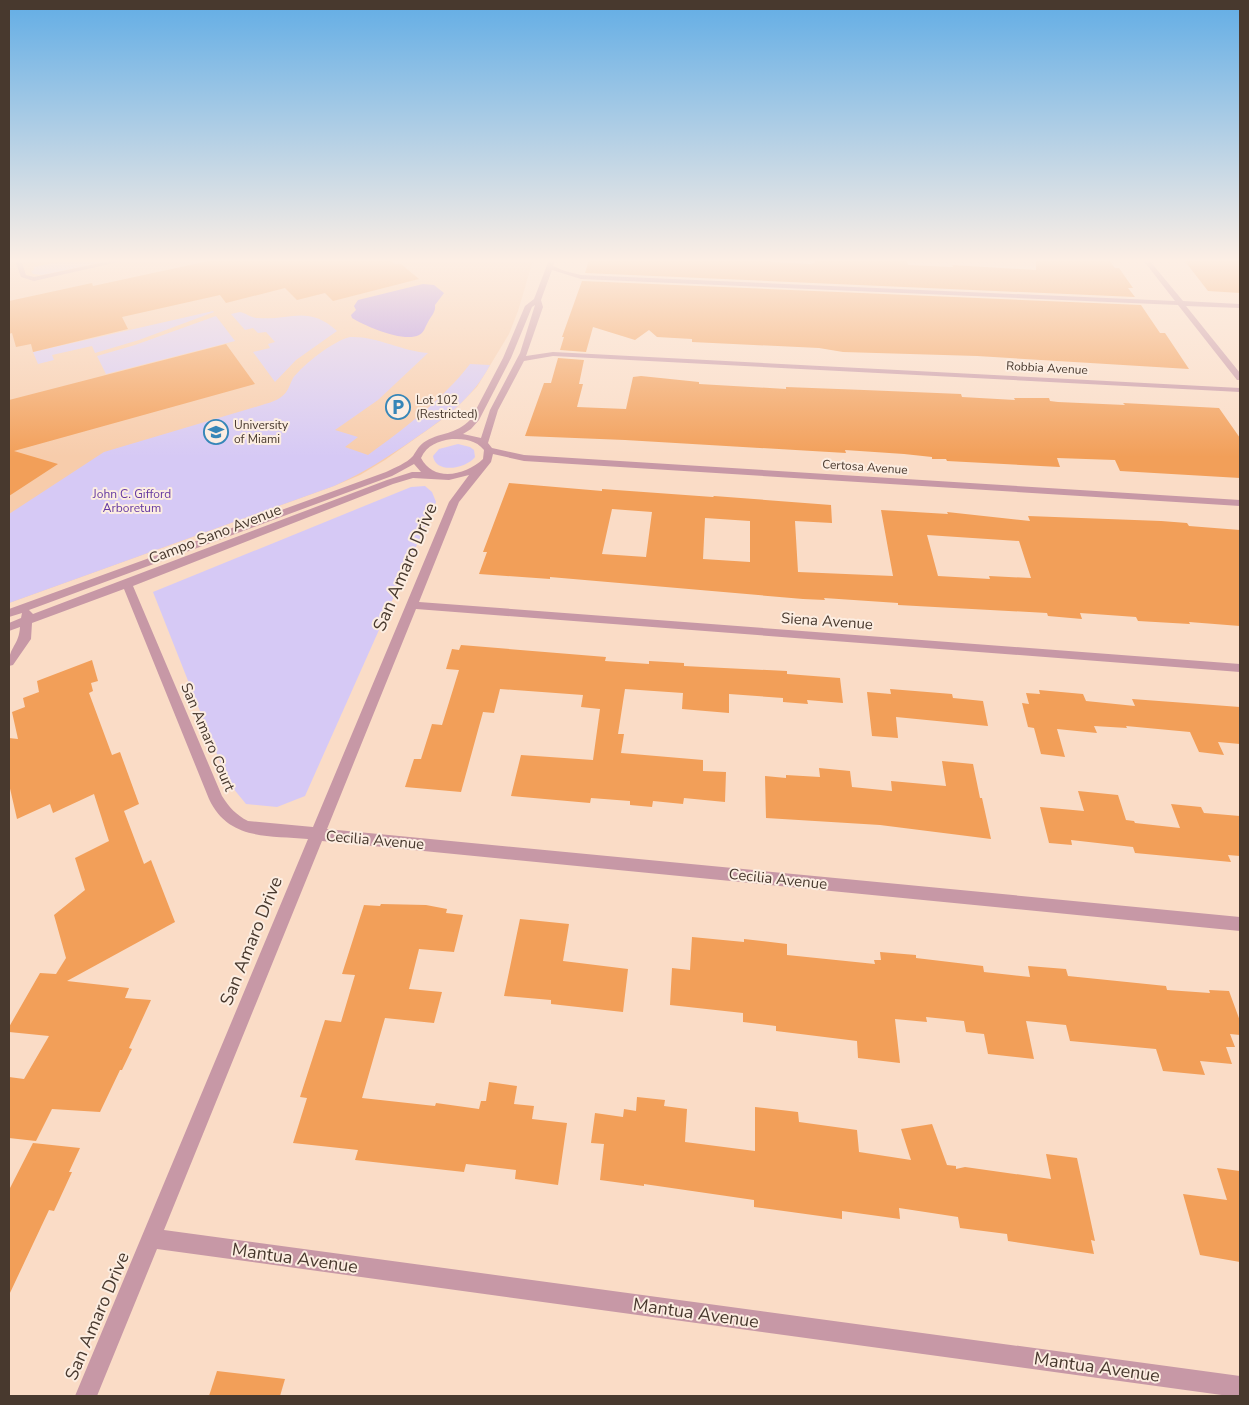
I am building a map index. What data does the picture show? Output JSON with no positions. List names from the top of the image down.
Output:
{
  "streets": {
    "street": [
      "Robbia Avenue",
      "Certosa Avenue",
      "Campo Sano Avenue",
      "San Amaro Drive",
      "Siena Avenue",
      "San Amaro Court",
      "Cecilia Avenue",
      "Mantua Avenue"
    ]
  },
  "crossings": [
    ["Certosa Avenue", "Campo Sano Avenue"],
    ["Certosa Avenue", "San Amaro Drive"],
    ["Campo Sano Avenue", "San Amaro Drive"],
    ["Campo Sano Avenue", "San Amaro Court"],
    ["San Amaro Drive", "Siena Avenue"],
    ["San Amaro Drive", "San Amaro Court"],
    ["San Amaro Drive", "Cecilia Avenue"],
    ["San Amaro Drive", "Mantua Avenue"],
    ["San Amaro Court", "Cecilia Avenue"]
  ],
  "parks": ["John C. Gifford Arboretum"],
  "places": {
    "parking": ["Lot 102 (Restricted)"],
    "school or university": ["University of Miami"]
  }
}
